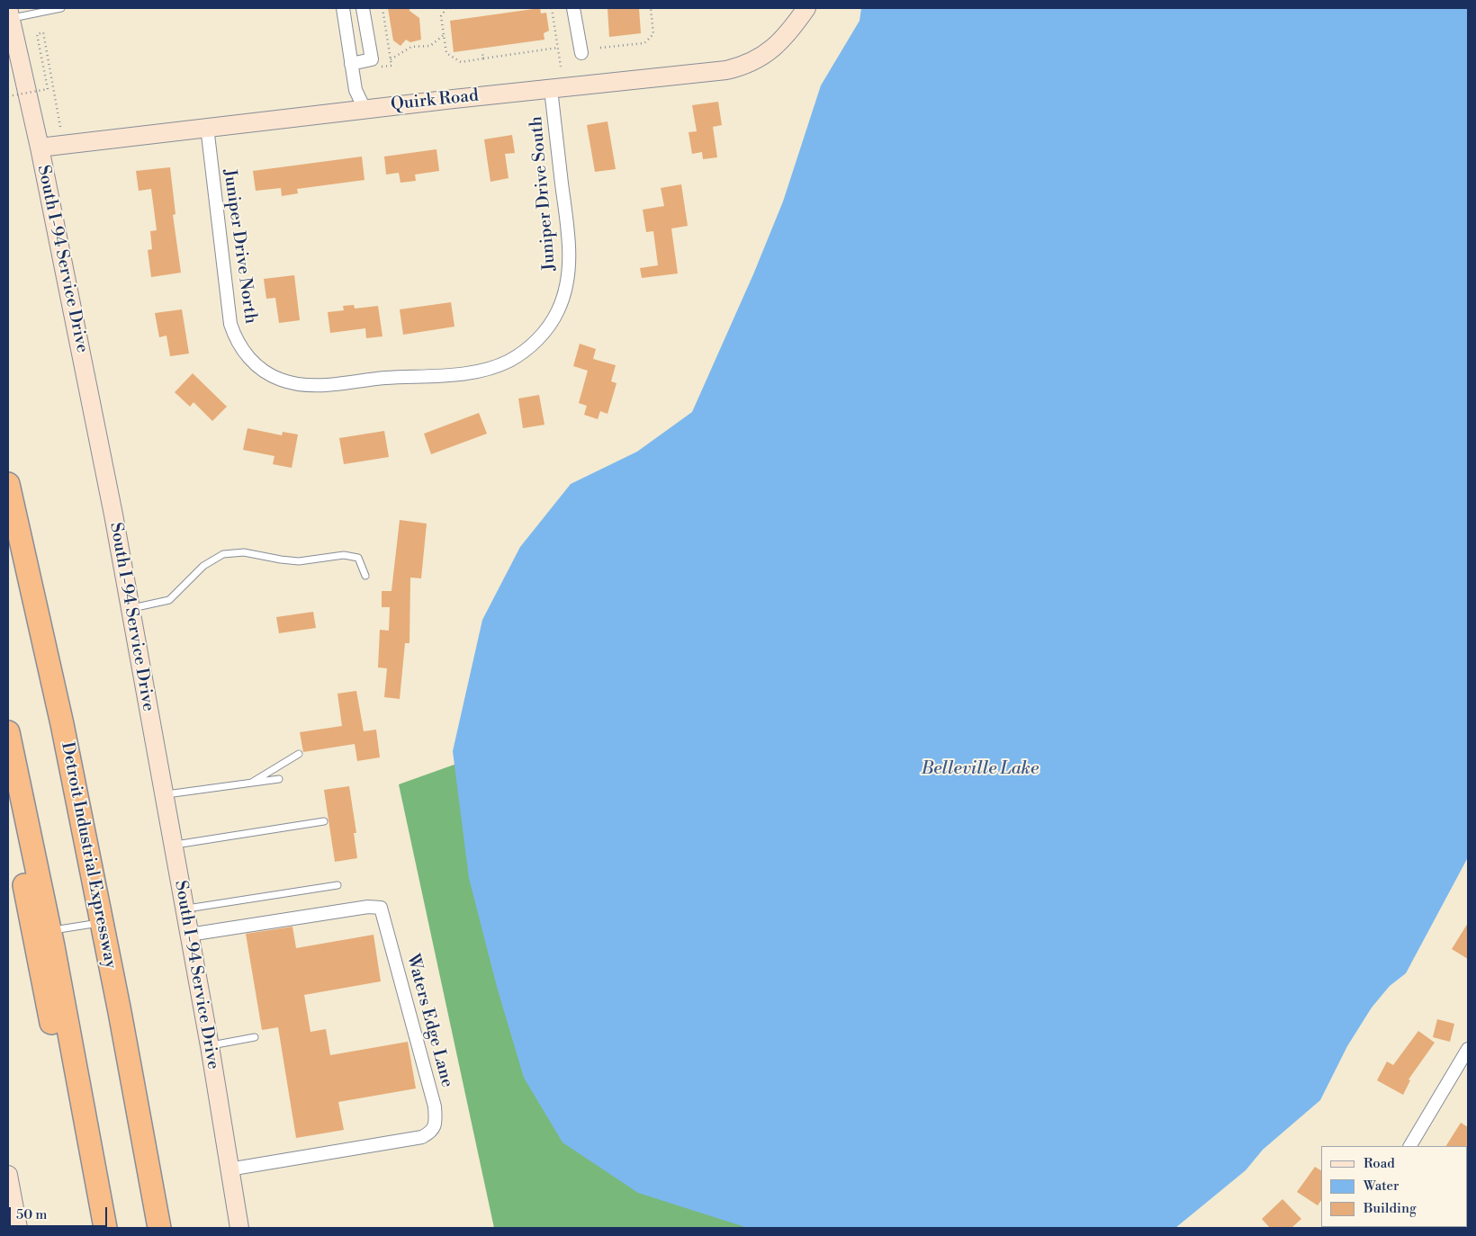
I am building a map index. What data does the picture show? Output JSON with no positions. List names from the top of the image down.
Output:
{
  "streets": {
    "highway": ["Detroit Industrial Expressway"],
    "street": [
      "Quirk Road",
      "Juniper Drive South",
      "Juniper Drive North",
      "South I-94 Service Drive",
      "Waters Edge Lane"
    ]
  },
  "crossings": [
    ["Quirk Road", "Juniper Drive South"],
    ["Quirk Road", "Juniper Drive North"],
    ["Quirk Road", "South I-94 Service Drive"],
    ["Juniper Drive South", "Juniper Drive North"],
    ["South I-94 Service Drive", "Waters Edge Lane"]
  ],
  "water": ["Belleville Lake"],
  "legend": ["Road", "Water", "Building"],
  "scale_bar": "50 m"
}
